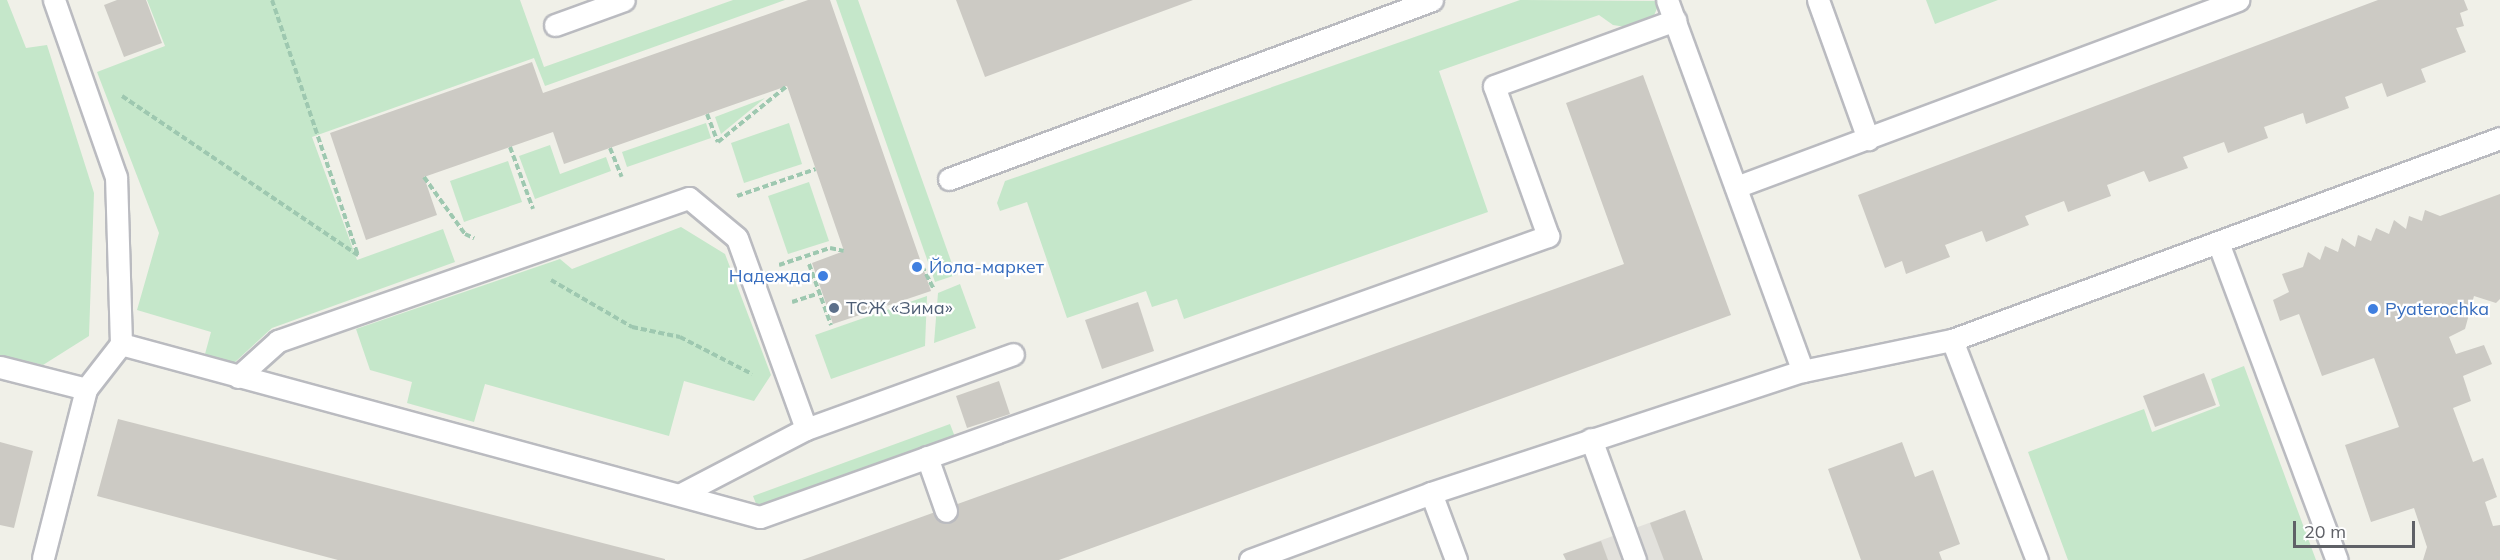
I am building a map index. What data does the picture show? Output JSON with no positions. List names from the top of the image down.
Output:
{
  "places": [
    "Йола-маркет",
    "Надежда",
    "ТСЖ «Зима»",
    "Pyaterochka"
  ],
  "scale_bar": "20 m"
}
